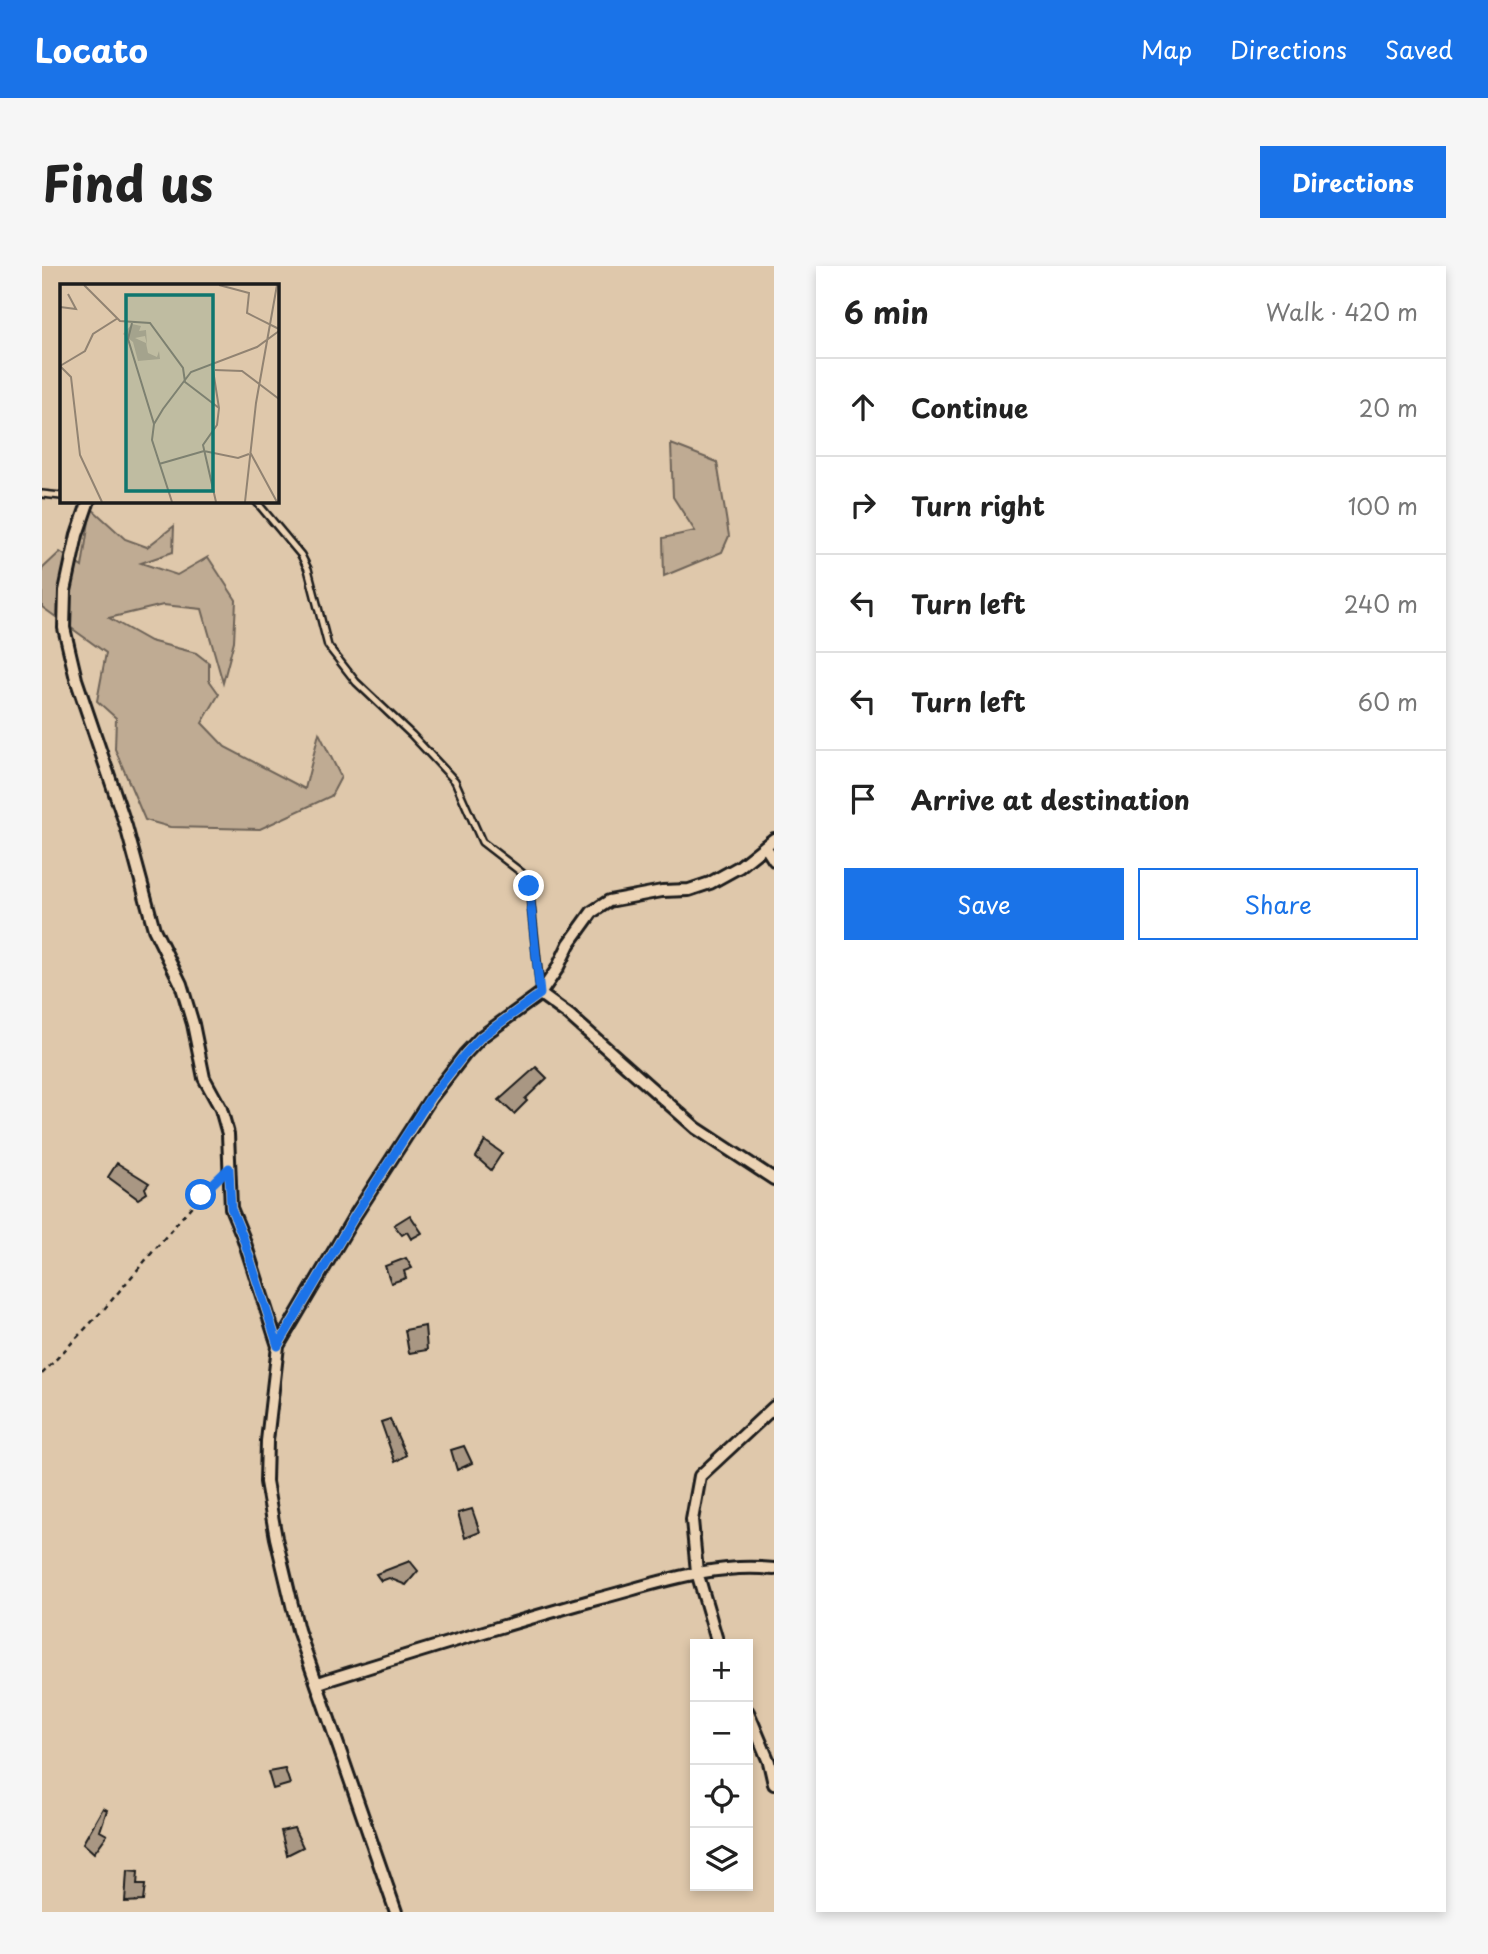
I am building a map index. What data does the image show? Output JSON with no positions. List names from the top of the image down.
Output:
{
  "page": {
    "header": "Locato",
    "nav": ["Map", "Directions", "Saved"],
    "title": "Find us",
    "buttons": [
      "Directions",
      ["Save", "Share"]
    ],
    "heading": ["6 min", "Walk · 420 m"],
    "list": [
      ["Continue", "20 m"],
      ["Turn right", "100 m"],
      ["Turn left", "240 m"],
      ["Turn left", "60 m"],
      "Arrive at destination"
    ],
    "map_buttons": ["+", "−"]
  }
}
